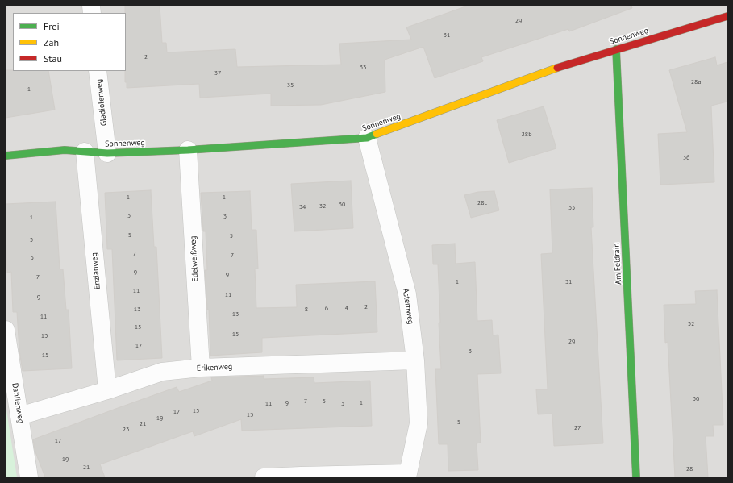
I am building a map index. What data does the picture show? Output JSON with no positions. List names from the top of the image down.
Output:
{
  "streets": {
    "street": [
      "Sonnenweg",
      "Gladiolenweg",
      "Edelweißweg",
      "Am Feldrain",
      "Enzianweg",
      "Asternweg",
      "Erikenweg",
      "Dahlienweg"
    ]
  },
  "crossings": [
    ["Sonnenweg", "Gladiolenweg"],
    ["Sonnenweg", "Edelweißweg"],
    ["Sonnenweg", "Am Feldrain"],
    ["Sonnenweg", "Enzianweg"],
    ["Sonnenweg", "Asternweg"],
    ["Edelweißweg", "Erikenweg"],
    ["Enzianweg", "Erikenweg"],
    ["Asternweg", "Erikenweg"],
    ["Erikenweg", "Dahlienweg"]
  ],
  "house_numbers": [
    "29",
    "31",
    "2",
    "33",
    "37",
    "28a",
    "35",
    "1",
    "28b",
    "36",
    "1",
    "1",
    "28c",
    "30",
    "32",
    "34",
    "35",
    "3",
    "3",
    "1",
    "5",
    "5",
    "3",
    "7",
    "7",
    "5",
    "9",
    "9",
    "7",
    "1",
    "31",
    "11",
    "11",
    "9",
    "2",
    "4",
    "6",
    "13",
    "8",
    "13",
    "11",
    "32",
    "15",
    "15",
    "13",
    "29",
    "17",
    "3",
    "15",
    "30",
    "7",
    "5",
    "9",
    "1",
    "11",
    "3",
    "15",
    "17",
    "13",
    "19",
    "5",
    "21",
    "27",
    "23",
    "17",
    "19",
    "21",
    "28"
  ],
  "legend": ["Frei", "Zäh", "Stau"]
}
